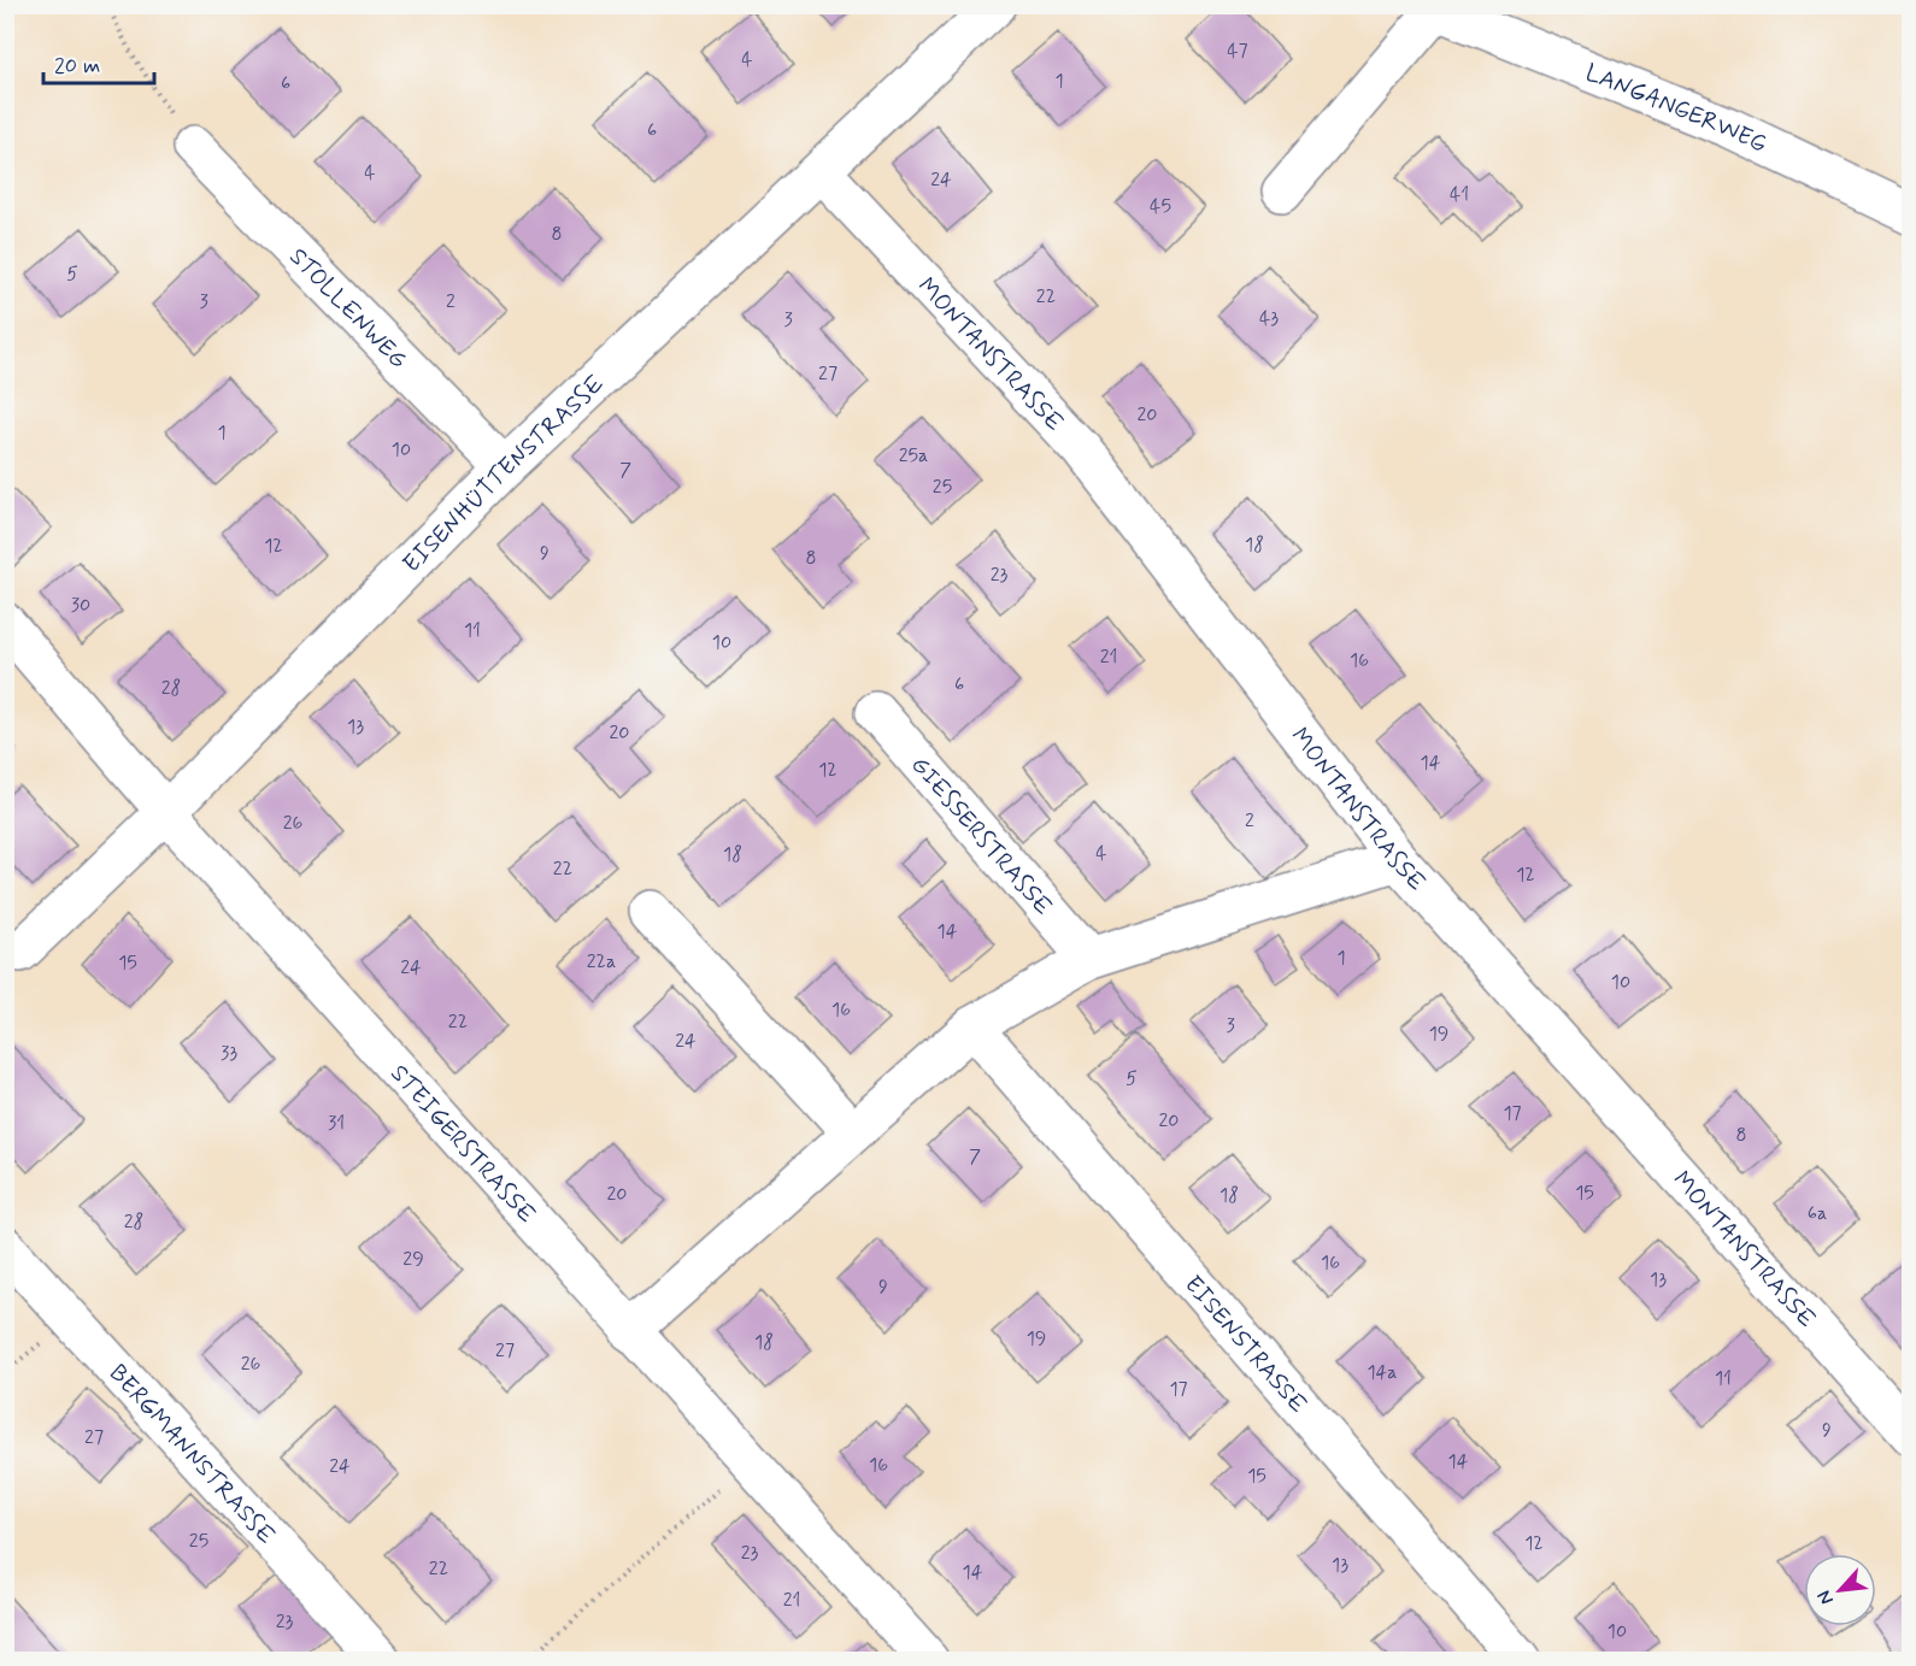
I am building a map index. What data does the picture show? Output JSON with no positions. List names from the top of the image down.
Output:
{
  "streets": {
    "street": [
      "LANGANGERWEG",
      "STOLLENWEG",
      "MONTANSTRASSE",
      "EISENHÜTTENSTRASSE",
      "GIESSERSTRASSE",
      "STEIGERSTRASSE",
      "EISENSTRASSE",
      "BERGMANNSTRASSE"
    ]
  },
  "crossings": [
    ["STOLLENWEG", "EISENHÜTTENSTRASSE"],
    ["MONTANSTRASSE", "EISENHÜTTENSTRASSE"],
    ["EISENHÜTTENSTRASSE", "STEIGERSTRASSE"]
  ],
  "house_numbers": [
    "47",
    "4",
    "1",
    "6",
    "6",
    "4",
    "24",
    "41",
    "45",
    "8",
    "5",
    "22",
    "3",
    "2",
    "43",
    "3",
    "27",
    "20",
    "1",
    "10",
    "25a",
    "7",
    "25",
    "18",
    "12",
    "9",
    "8",
    "23",
    "30",
    "11",
    "10",
    "21",
    "16",
    "6",
    "28",
    "13",
    "20",
    "14",
    "12",
    "2",
    "26",
    "4",
    "18",
    "22",
    "12",
    "14",
    "1",
    "22a",
    "15",
    "24",
    "10",
    "16",
    "22",
    "3",
    "19",
    "24",
    "33",
    "5",
    "17",
    "20",
    "31",
    "8",
    "7",
    "15",
    "20",
    "18",
    "6a",
    "28",
    "29",
    "16",
    "13",
    "9",
    "19",
    "18",
    "27",
    "26",
    "14a",
    "11",
    "17",
    "9",
    "27",
    "14",
    "16",
    "24",
    "15",
    "25",
    "12",
    "23",
    "13",
    "22",
    "14",
    "21",
    "23",
    "10"
  ],
  "scale_bar": "20 m",
  "north": "bottom left"
}
